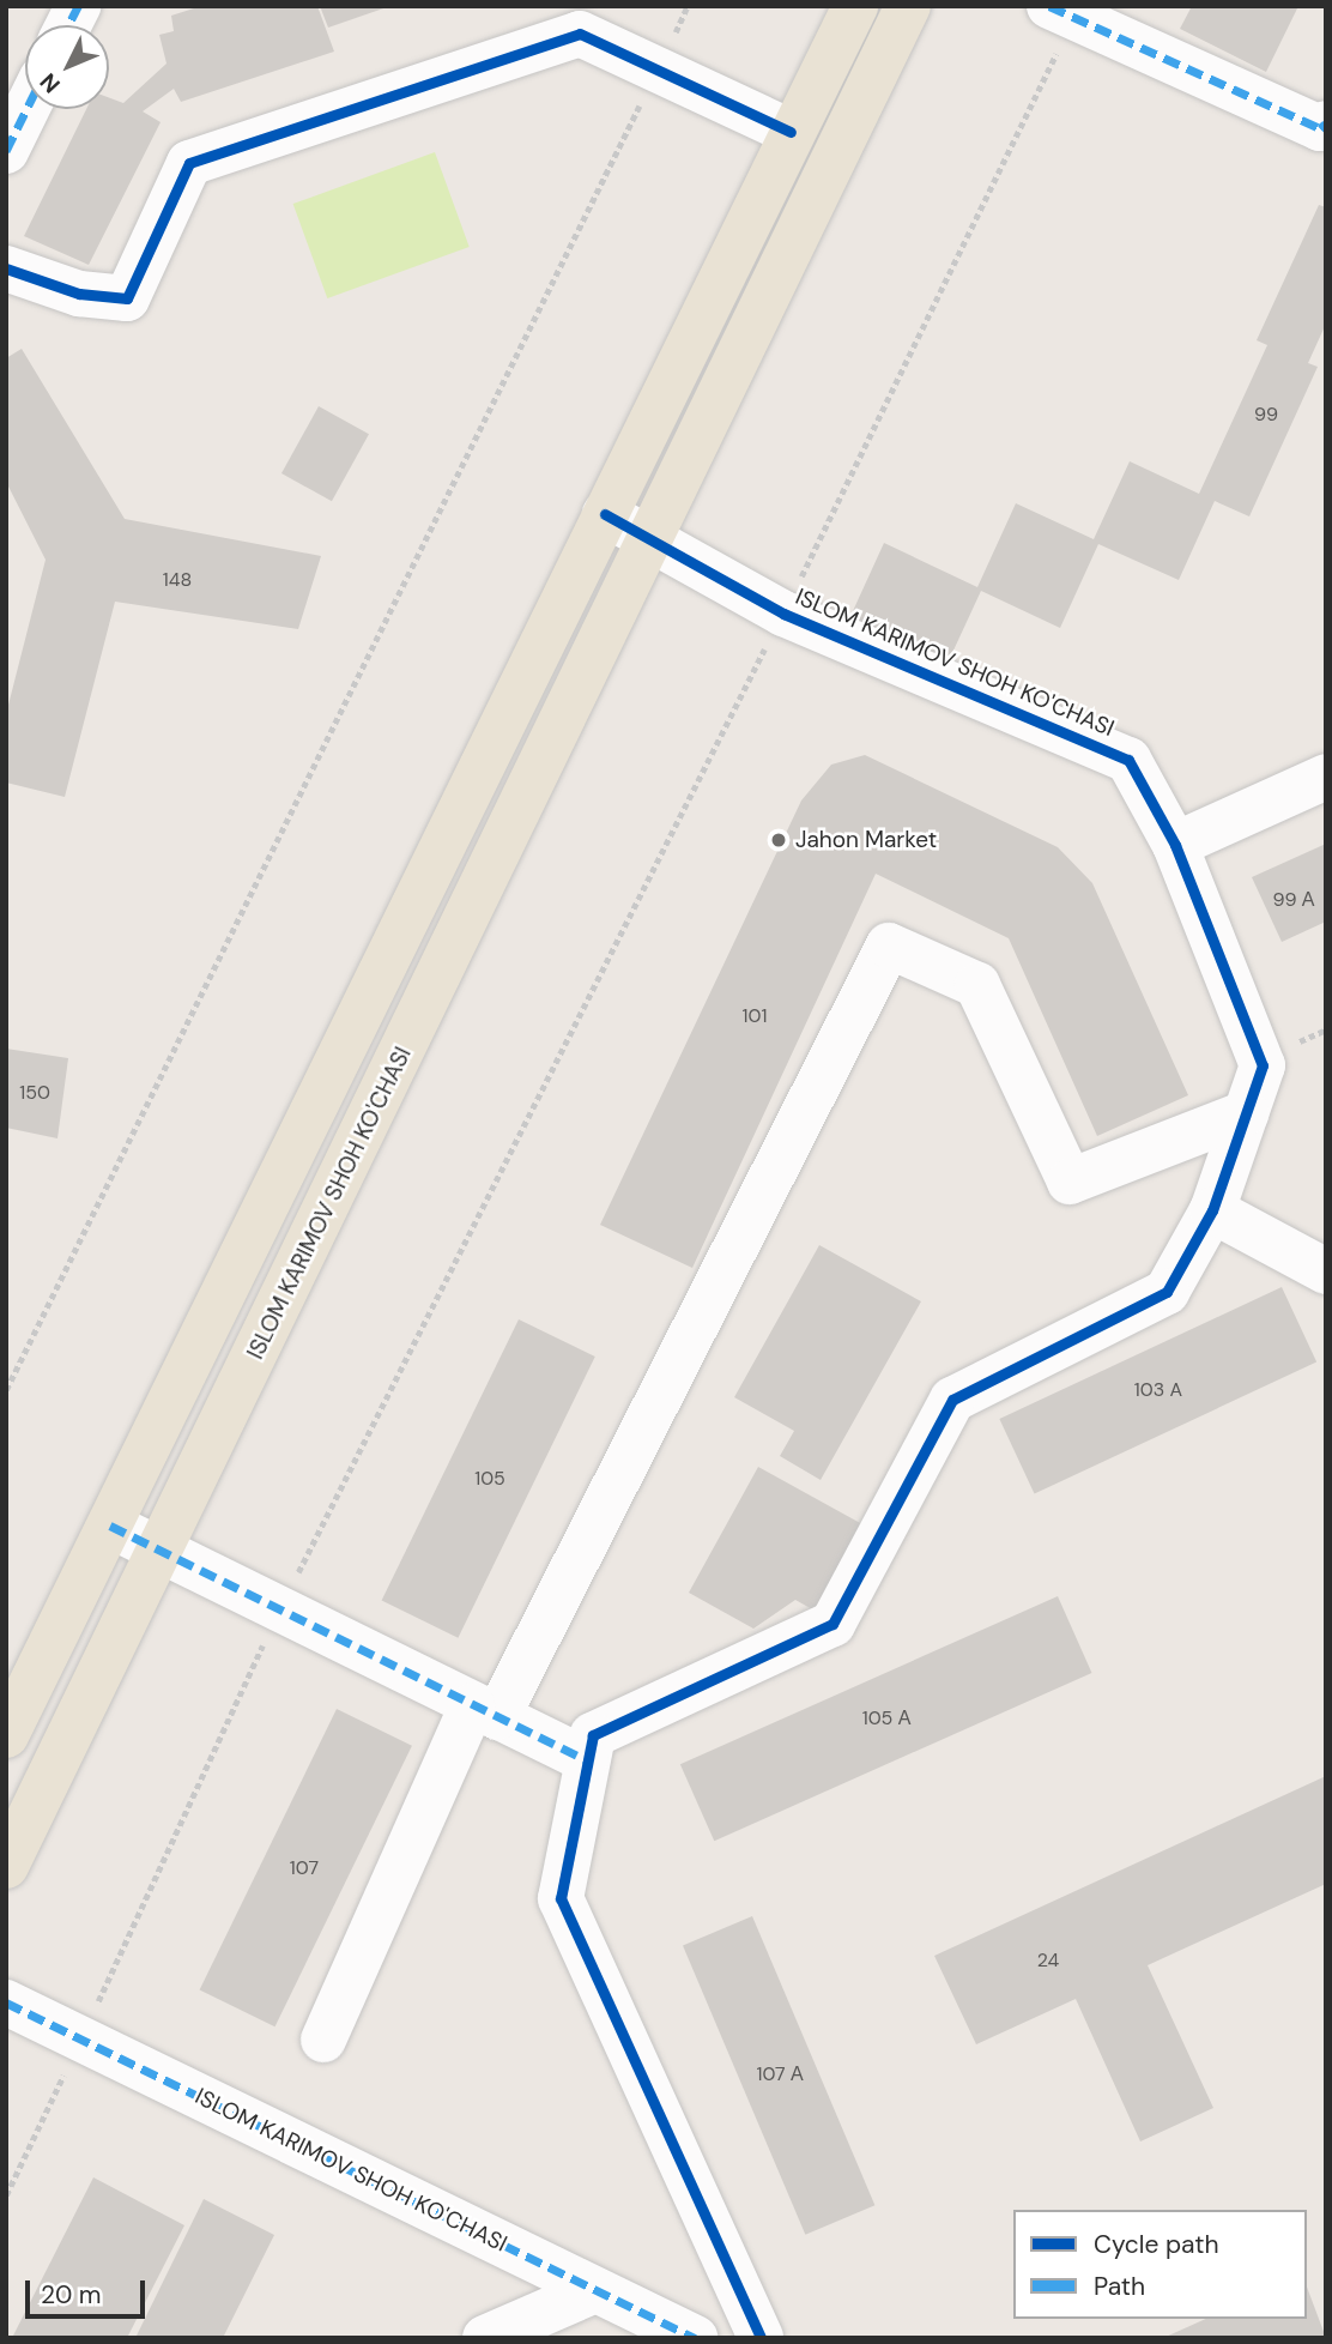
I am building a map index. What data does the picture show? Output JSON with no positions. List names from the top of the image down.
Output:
{
  "streets": {
    "main road": ["ISLOM KARIMOV SHOH KO'CHASI"]
  },
  "places": ["Jahon Market"],
  "house_numbers": [
    "99",
    "148",
    "99 А",
    "101",
    "150",
    "103 A",
    "105",
    "105 А",
    "107",
    "24",
    "107 А"
  ],
  "legend": ["Cycle path", "Path"],
  "scale_bar": "20 m",
  "north": "bottom left"
}
